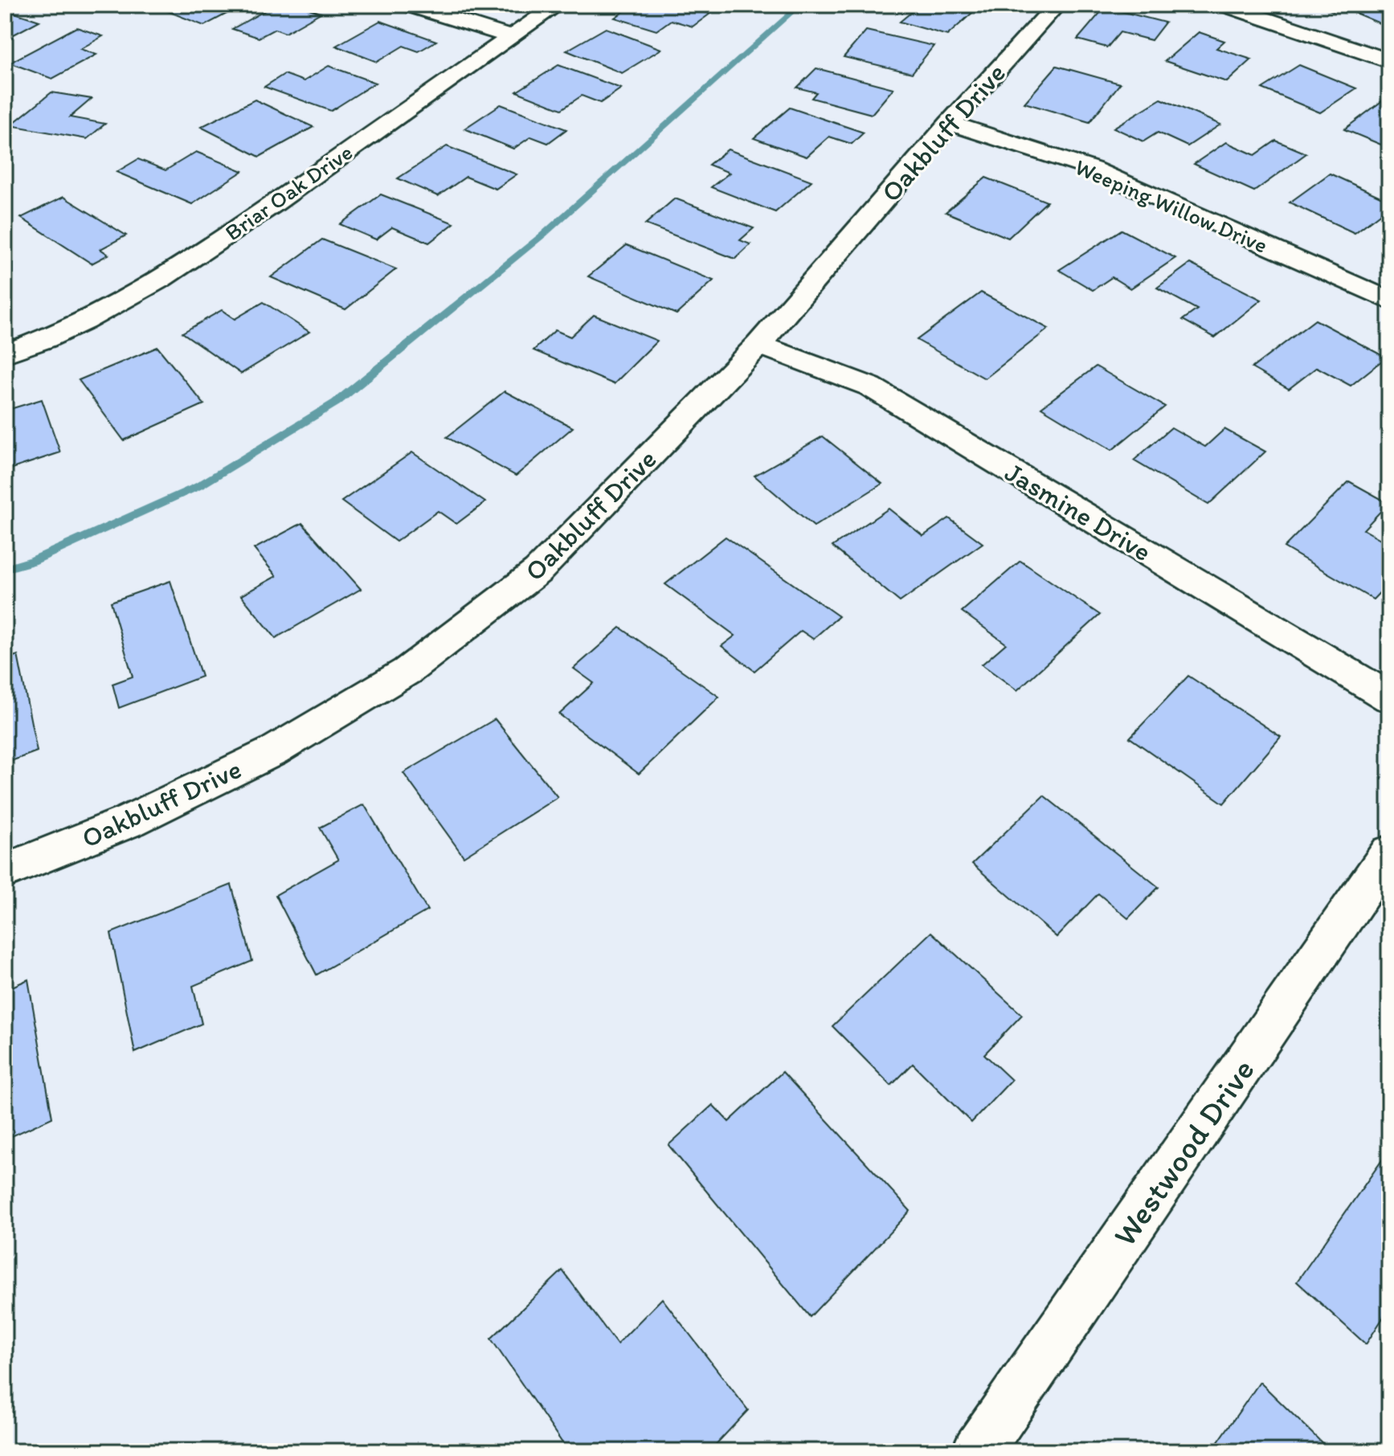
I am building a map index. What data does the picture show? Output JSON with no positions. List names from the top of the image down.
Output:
{
  "streets": {
    "street": [
      "Oakbluff Drive",
      "Briar Oak Drive",
      "Weeping Willow Drive",
      "Jasmine Drive",
      "Westwood Drive"
    ]
  },
  "crossings": [
    ["Oakbluff Drive", "Weeping Willow Drive"],
    ["Oakbluff Drive", "Jasmine Drive"]
  ]
}
